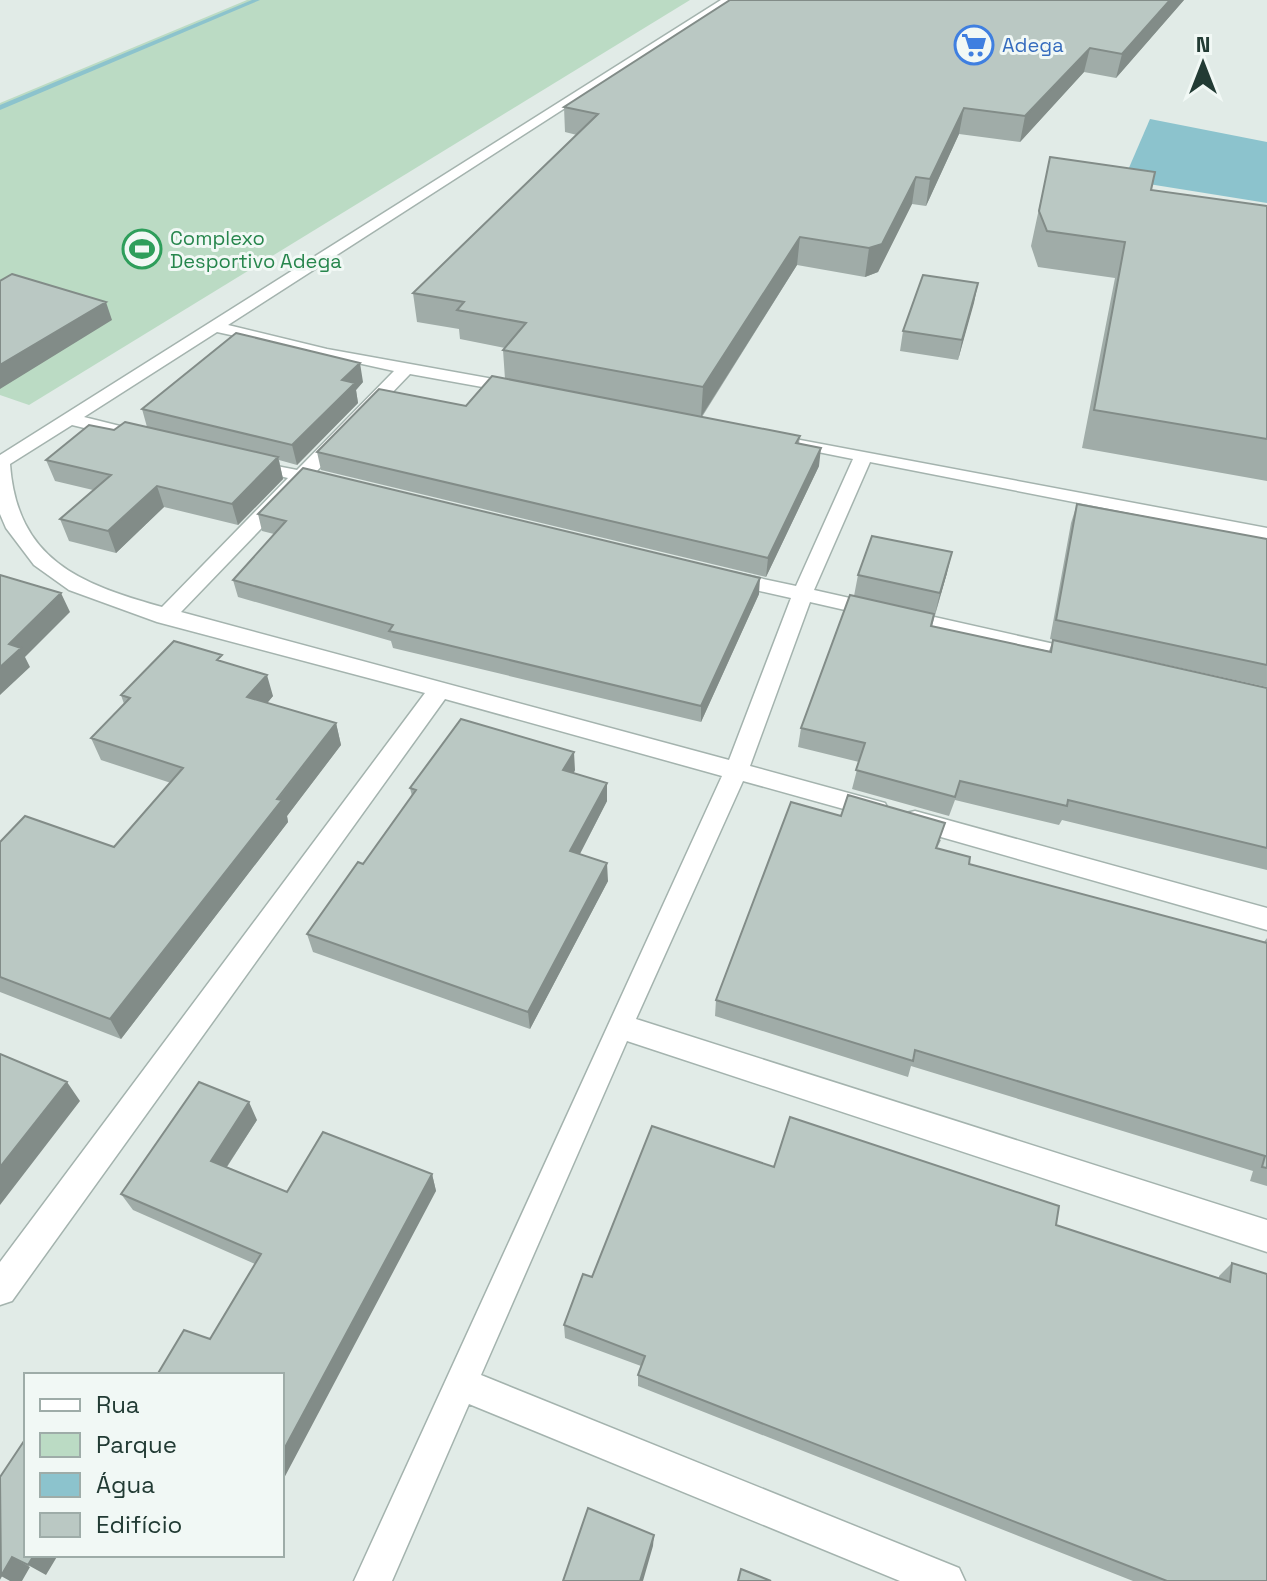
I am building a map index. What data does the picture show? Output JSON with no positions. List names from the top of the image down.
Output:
{
  "places": {
    "supermarket": ["Adega"],
    "sports": ["Complexo Desportivo Adega"]
  },
  "legend": [
    "Rua",
    "Parque",
    "Água",
    "Edifício"
  ],
  "north": "top"
}
